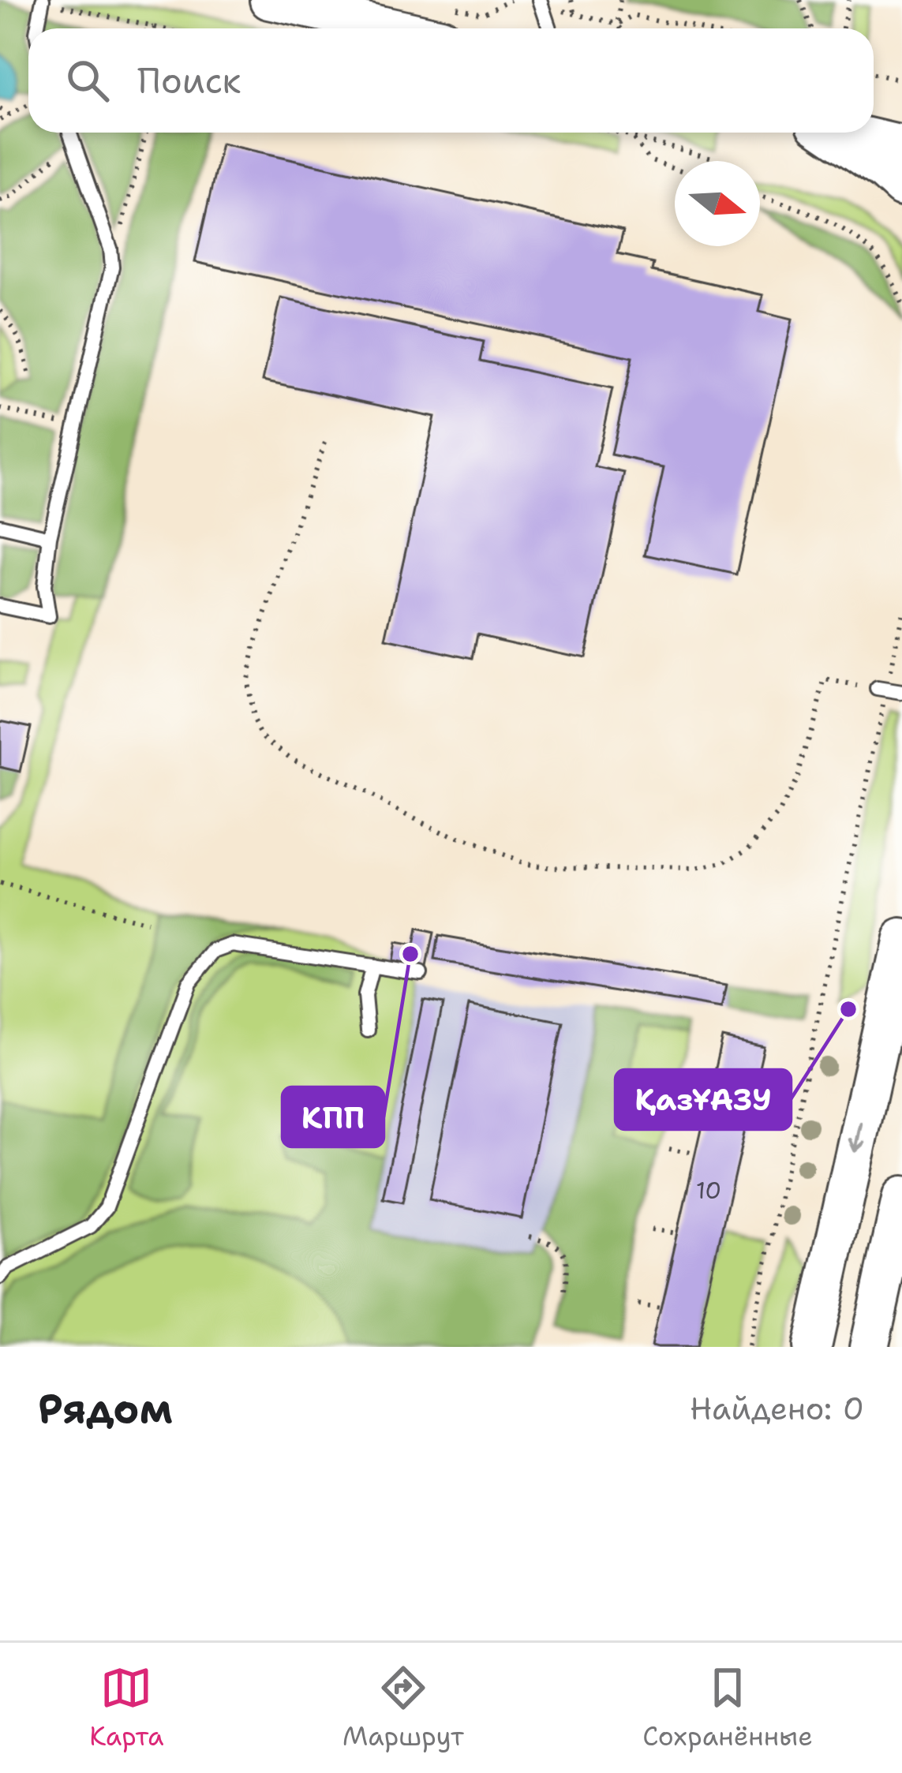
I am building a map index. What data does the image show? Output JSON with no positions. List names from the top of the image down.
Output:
{
  "places": ["КПП", "ҚазҰАЗУ"],
  "house_numbers": ["10"],
  "north": "right",
  "page": {
    "search": "Поиск",
    "heading": ["Рядом", "Найдено: 0"],
    "nav": ["Карта", "Маршрут", "Сохранённые"]
  }
}
